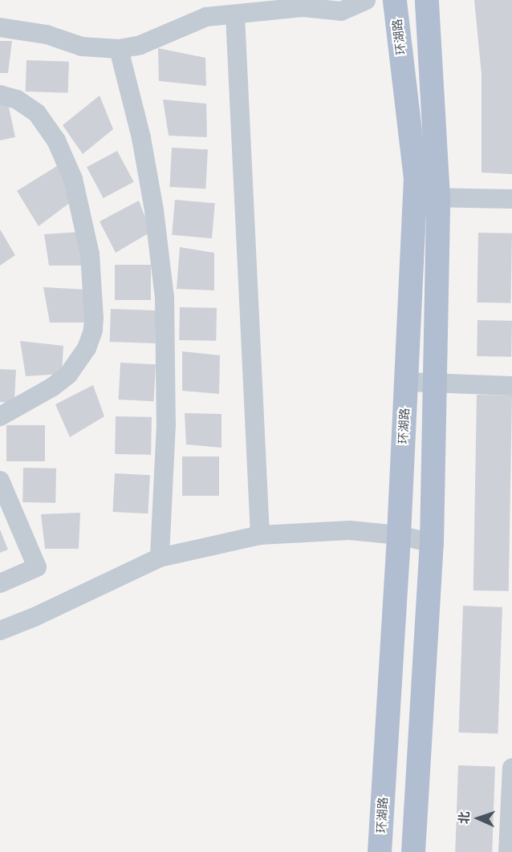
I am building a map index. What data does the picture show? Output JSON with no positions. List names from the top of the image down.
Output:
{
  "streets": {
    "main road": ["环湖路"]
  },
  "north": "left"
}
